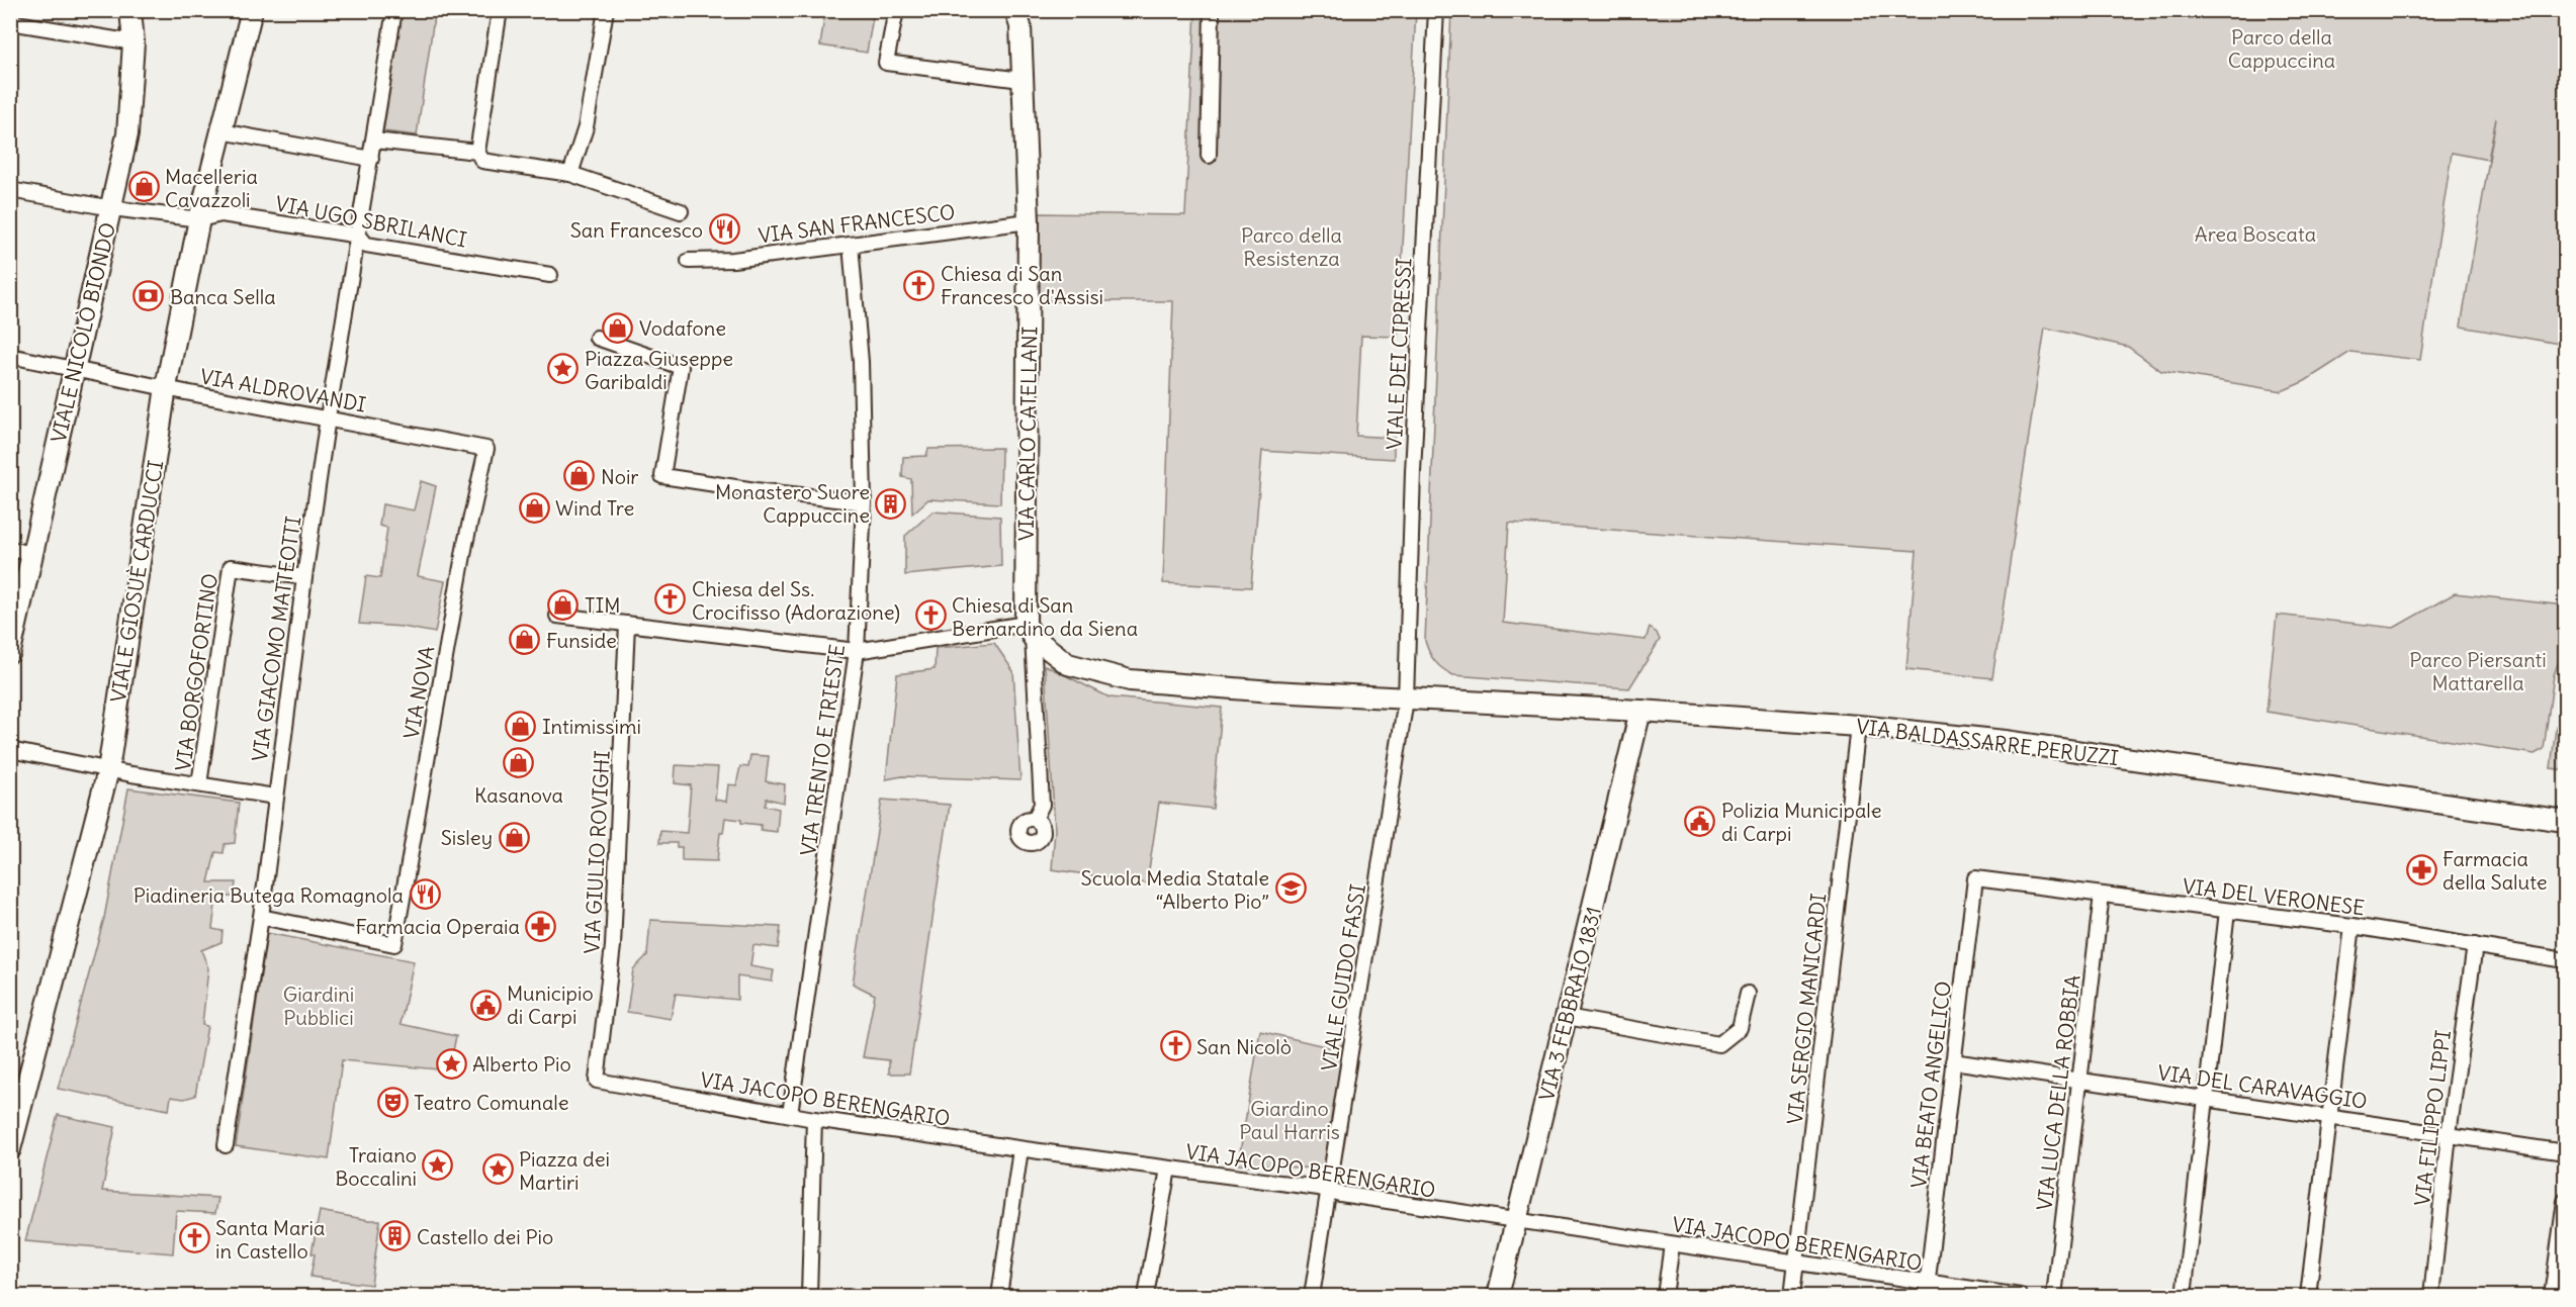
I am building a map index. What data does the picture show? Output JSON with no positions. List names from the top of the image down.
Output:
{
  "streets": {
    "street": [
      "VIA UGO SBRILANCI",
      "VIA SAN FRANCESCO",
      "VIALE NICOLÒ BIONDO",
      "VIALE DEI CIPRESSI",
      "VIA ALDROVANDI",
      "VIA CARLO CATELLANI",
      "VIALE GIOSUÈ CARDUCCI",
      "VIA GIACOMO MATTEOTTI",
      "VIA BORGOFORTINO",
      "VIA NOVA",
      "VIA BALDASSARRE PERUZZI",
      "VIA TRENTO E TRIESTE",
      "VIA GIULIO ROVIGHI",
      "VIA DEL VERONESE",
      "VIALE GUIDO FASSI",
      "VIA 3 FEBBRAIO 1831",
      "VIA SERGIO MANICARDI",
      "VIA BEATO ANGELICO",
      "VIA DEL CARAVAGGIO",
      "VIA LUCA DELLA ROBBIA",
      "VIA JACOPO BERENGARIO",
      "VIA FILIPPO LIPPI"
    ]
  },
  "crossings": [
    ["VIA UGO SBRILANCI", "VIALE NICOLÒ BIONDO"],
    ["VIA UGO SBRILANCI", "VIALE GIOSUÈ CARDUCCI"],
    ["VIA UGO SBRILANCI", "VIA GIACOMO MATTEOTTI"],
    ["VIA SAN FRANCESCO", "VIA CARLO CATELLANI"],
    ["VIA SAN FRANCESCO", "VIA TRENTO E TRIESTE"],
    ["VIALE NICOLÒ BIONDO", "VIA ALDROVANDI"],
    ["VIALE DEI CIPRESSI", "VIA BALDASSARRE PERUZZI"],
    ["VIALE DEI CIPRESSI", "VIALE GUIDO FASSI"],
    ["VIA ALDROVANDI", "VIALE GIOSUÈ CARDUCCI"],
    ["VIA ALDROVANDI", "VIA GIACOMO MATTEOTTI"],
    ["VIA ALDROVANDI", "VIA NOVA"],
    ["VIA GIACOMO MATTEOTTI", "VIA BORGOFORTINO"],
    ["VIA GIACOMO MATTEOTTI", "VIA NOVA"],
    ["VIA BALDASSARRE PERUZZI", "VIALE GUIDO FASSI"],
    ["VIA BALDASSARRE PERUZZI", "VIA 3 FEBBRAIO 1831"],
    ["VIA BALDASSARRE PERUZZI", "VIA SERGIO MANICARDI"],
    ["VIA TRENTO E TRIESTE", "VIA JACOPO BERENGARIO"],
    ["VIA GIULIO ROVIGHI", "VIA JACOPO BERENGARIO"],
    ["VIA DEL VERONESE", "VIA BEATO ANGELICO"],
    ["VIA DEL VERONESE", "VIA LUCA DELLA ROBBIA"],
    ["VIA DEL VERONESE", "VIA FILIPPO LIPPI"],
    ["VIALE GUIDO FASSI", "VIA JACOPO BERENGARIO"],
    ["VIA 3 FEBBRAIO 1831", "VIA JACOPO BERENGARIO"],
    ["VIA SERGIO MANICARDI", "VIA JACOPO BERENGARIO"],
    ["VIA BEATO ANGELICO", "VIA DEL CARAVAGGIO"],
    ["VIA BEATO ANGELICO", "VIA JACOPO BERENGARIO"],
    ["VIA DEL CARAVAGGIO", "VIA LUCA DELLA ROBBIA"],
    ["VIA DEL CARAVAGGIO", "VIA FILIPPO LIPPI"]
  ],
  "parks": [
    "Parco della Cappuccina",
    "Area Boscata",
    "Parco della Resistenza",
    "Parco Piersanti Mattarella",
    "Giardini Pubblici",
    "Giardino Paul Harris"
  ],
  "places": {
    "shop": [
      "Macelleria Cavazzoli",
      "Vodafone",
      "Noir",
      "Wind Tre",
      "TIM",
      "Funside",
      "Intimissimi",
      "Kasanova",
      "Sisley"
    ],
    "restaurant": ["San Francesco", "Piadineria Butega Romagnola"],
    "church": [
      "Chiesa di San Francesco d'Assisi",
      "Chiesa del Ss. Crocifisso (Adorazione)",
      "Chiesa di San Bernardino da Siena",
      "San Nicolò",
      "Santa Maria in Castello"
    ],
    "bank": ["Banca Sella"],
    "place": [
      "Piazza Giuseppe Garibaldi",
      "Alberto Pio",
      "Traiano Boccalini",
      "Piazza dei Martiri"
    ],
    "building": ["Monastero Suore Cappuccine", "Castello dei Pio"],
    "public building": ["Polizia Municipale di Carpi", "Municipio di Carpi"],
    "pharmacy": ["Farmacia della Salute", "Farmacia Operaia"],
    "school or university": ["Scuola Media Statale “Alberto Pio”"],
    "theatre": ["Teatro Comunale"]
  }
}
